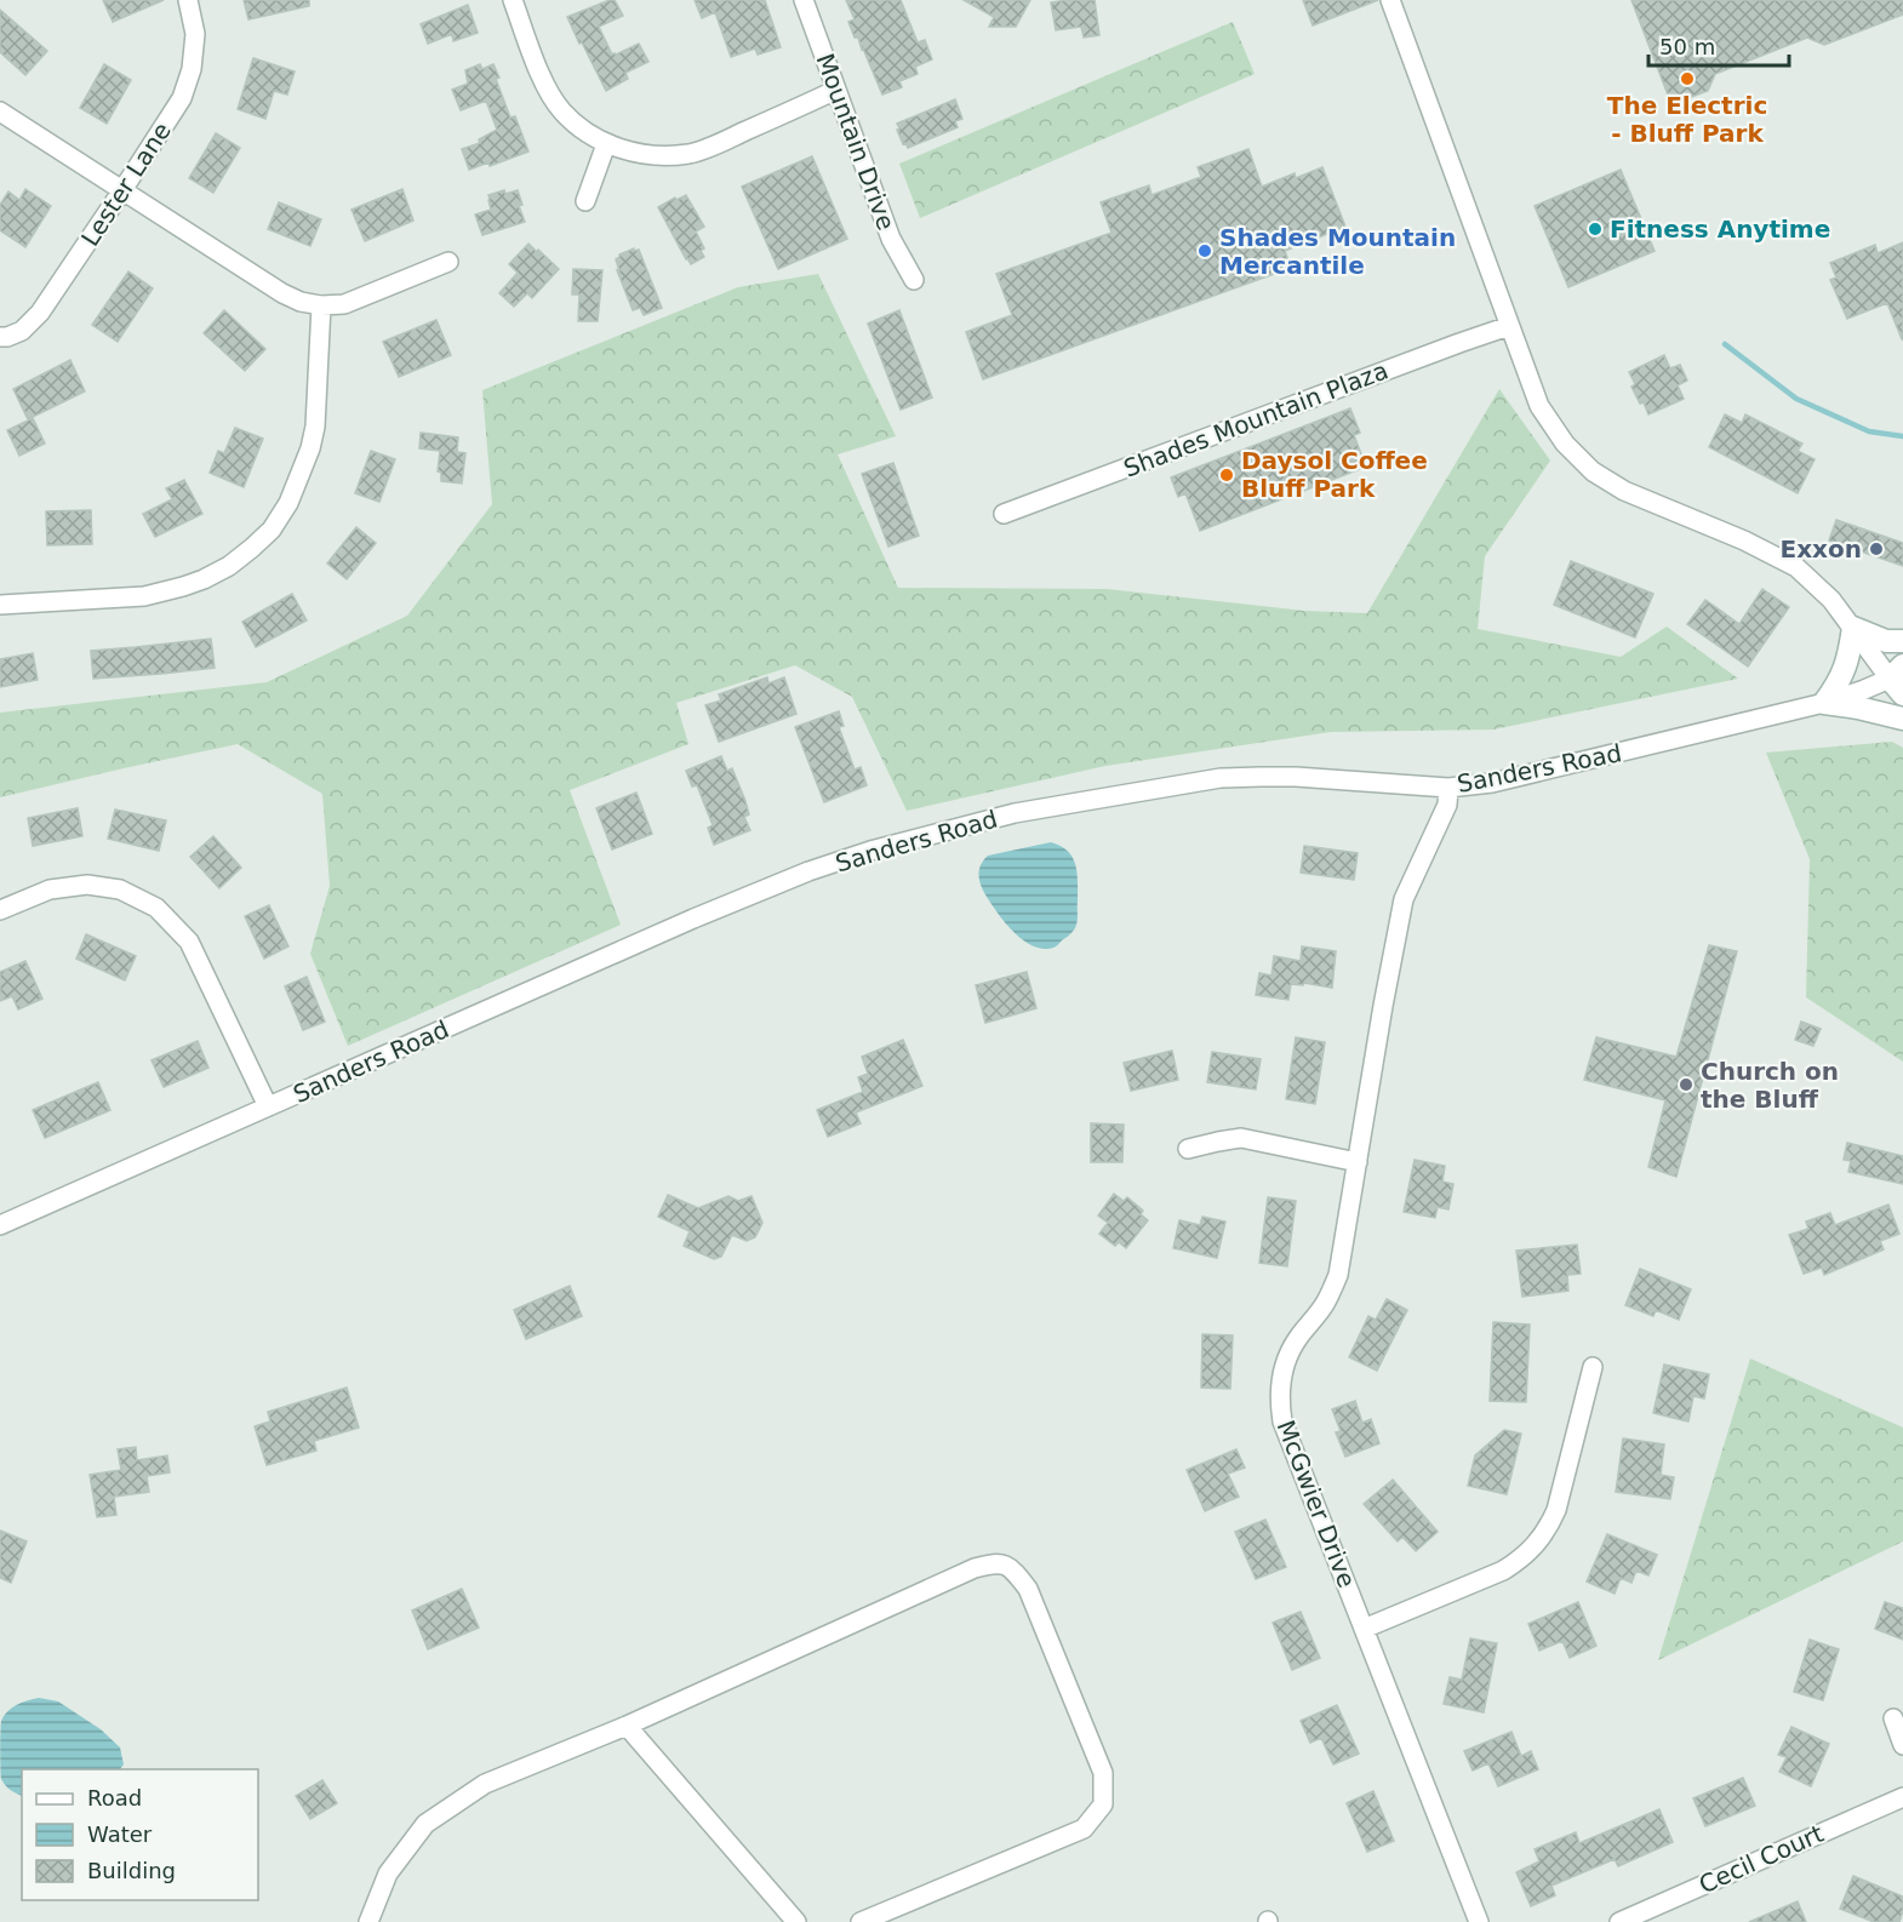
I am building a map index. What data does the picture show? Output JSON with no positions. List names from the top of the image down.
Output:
{
  "streets": {
    "street": [
      "Mountain Drive",
      "Lester Lane",
      "Shades Mountain Plaza",
      "Sanders Road",
      "McGwier Drive",
      "Cecil Court"
    ]
  },
  "crossings": [
    ["Sanders Road", "McGwier Drive"]
  ],
  "places": [
    "The Electric - Bluff Park",
    "Fitness Anytime",
    "Shades Mountain Mercantile",
    "Daysol Coffee Bluff Park",
    "Exxon",
    "Church on the Bluff"
  ],
  "legend": ["Road", "Water", "Building"],
  "scale_bar": "50 m"
}
